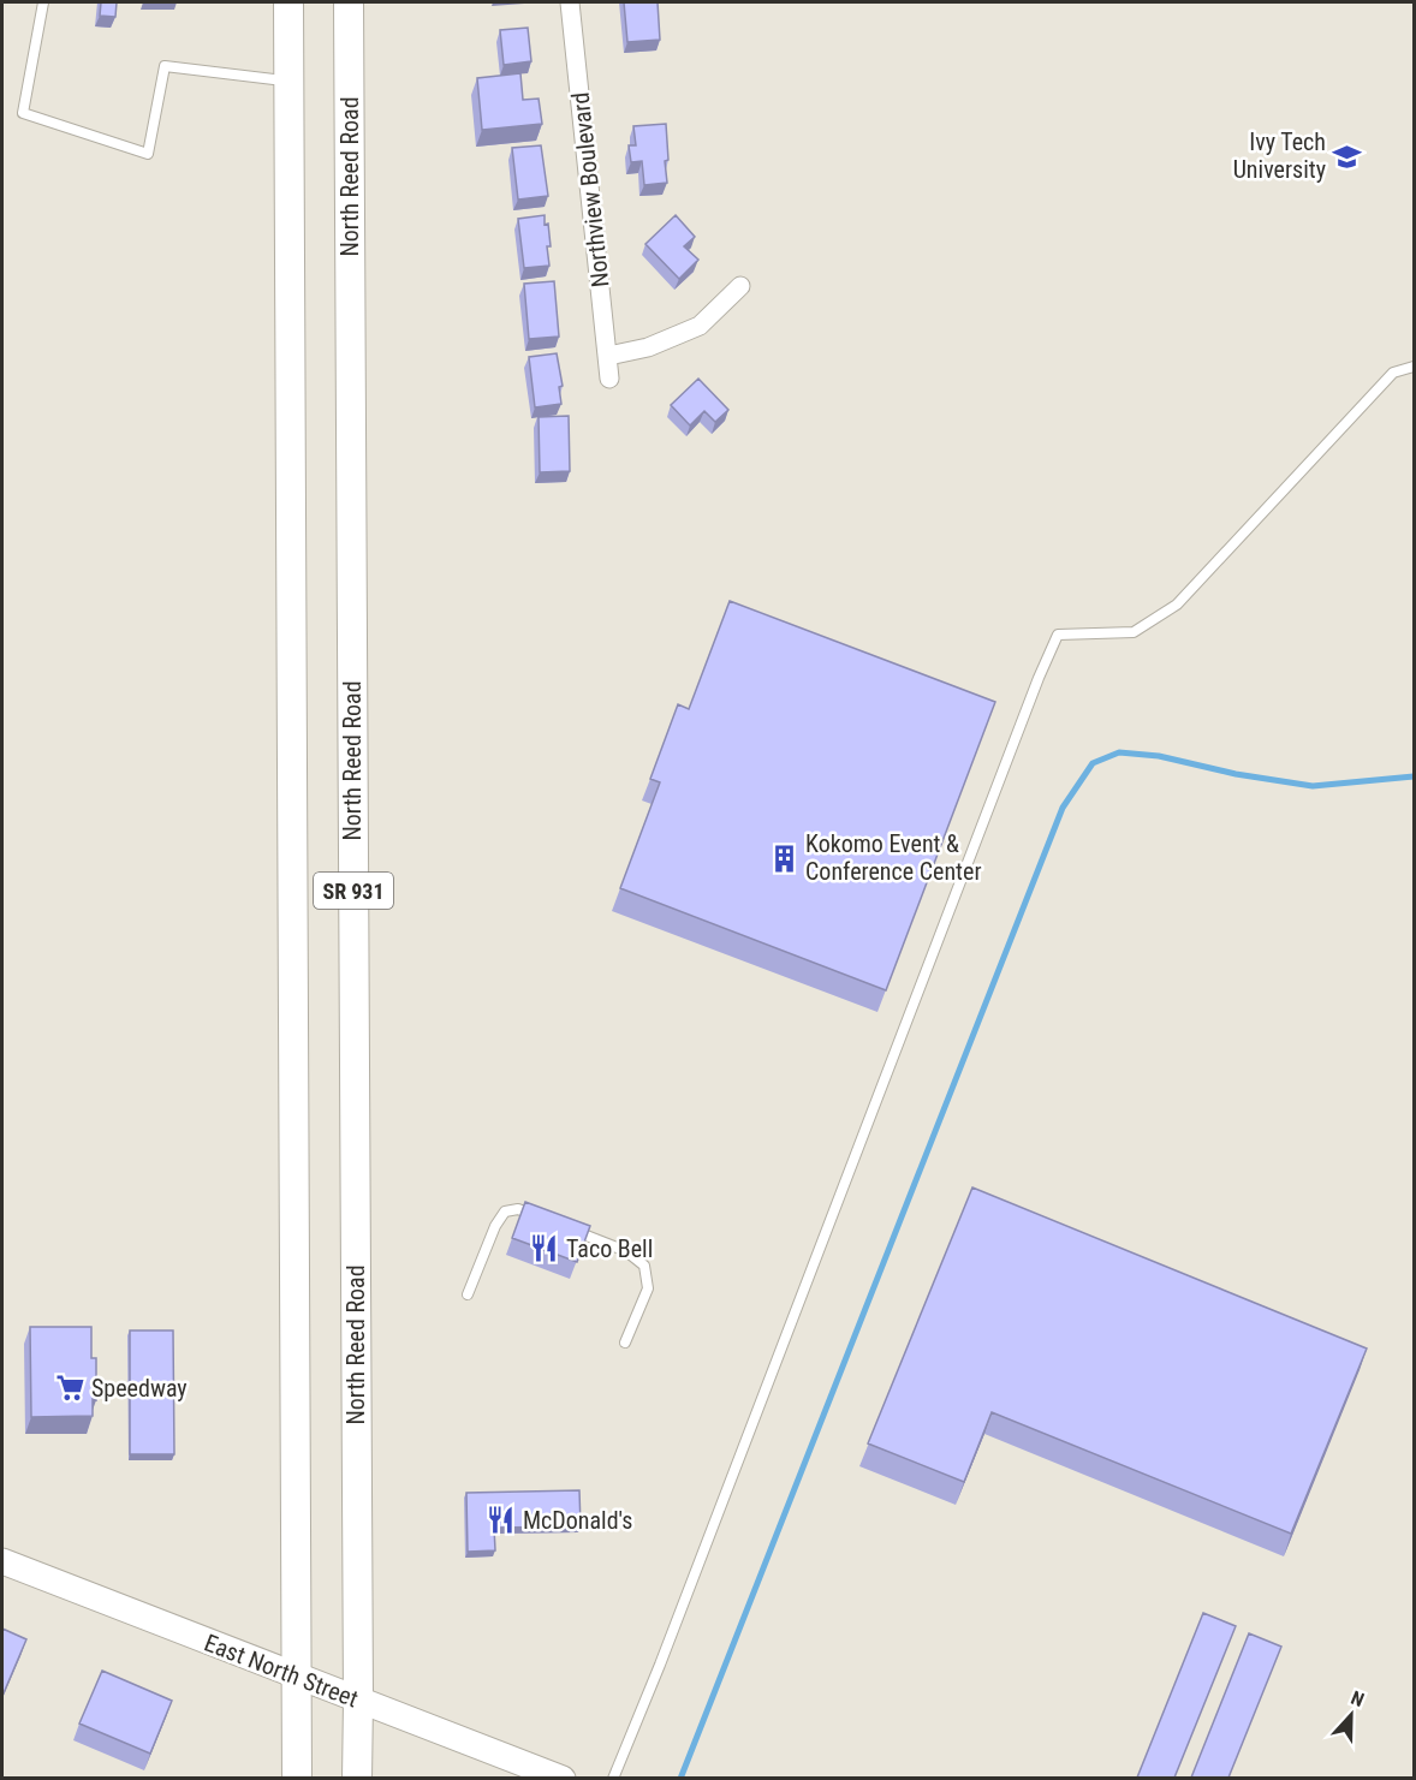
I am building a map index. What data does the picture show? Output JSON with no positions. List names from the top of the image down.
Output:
{
  "streets": {
    "main road": ["North Reed Road", "SR 931"],
    "street": ["Northview Boulevard", "East North Street"]
  },
  "crossings": [
    ["North Reed Road", "East North Street"],
    ["SR 931", "East North Street"]
  ],
  "places": {
    "school or university": ["Ivy Tech University"],
    "building": ["Kokomo Event & Conference Center"],
    "restaurant": ["Taco Bell", "McDonald's"],
    "supermarket": ["Speedway"]
  },
  "north": "top"
}
